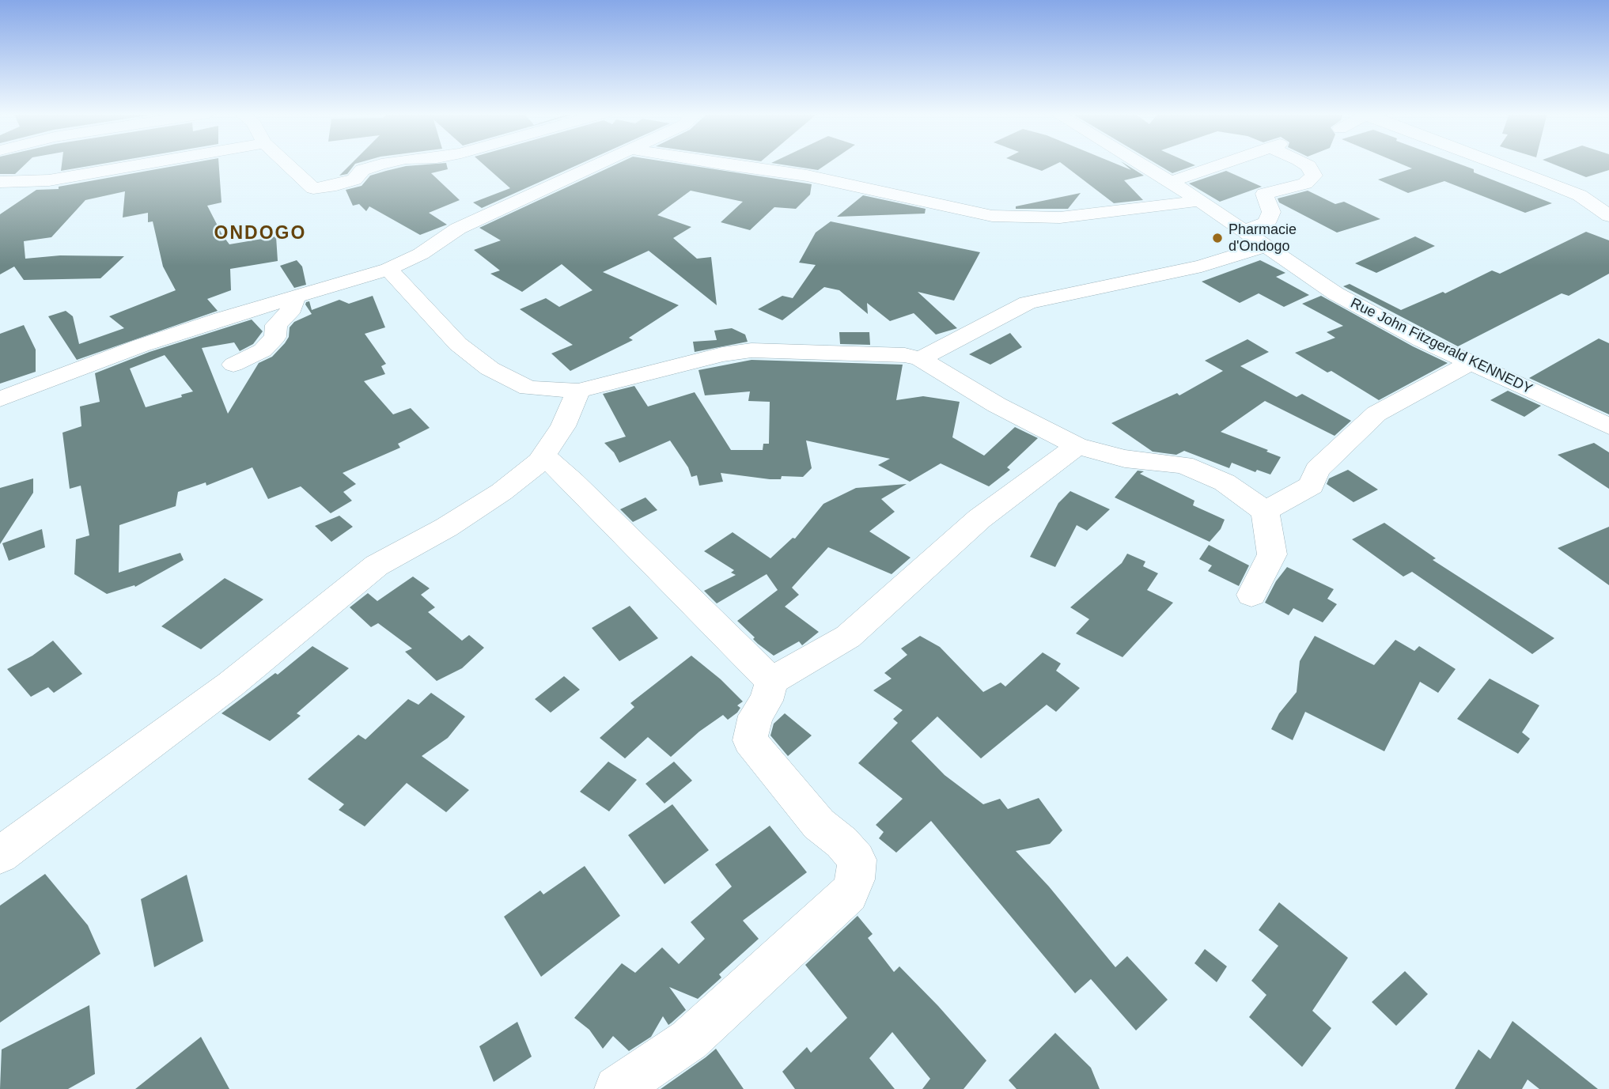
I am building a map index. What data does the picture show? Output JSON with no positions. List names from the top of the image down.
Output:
{
  "streets": {
    "street": ["Rue John Fitzgerald KENNEDY"]
  },
  "districts": ["ONDOGO"],
  "places": ["Pharmacie d'Ondogo"]
}
